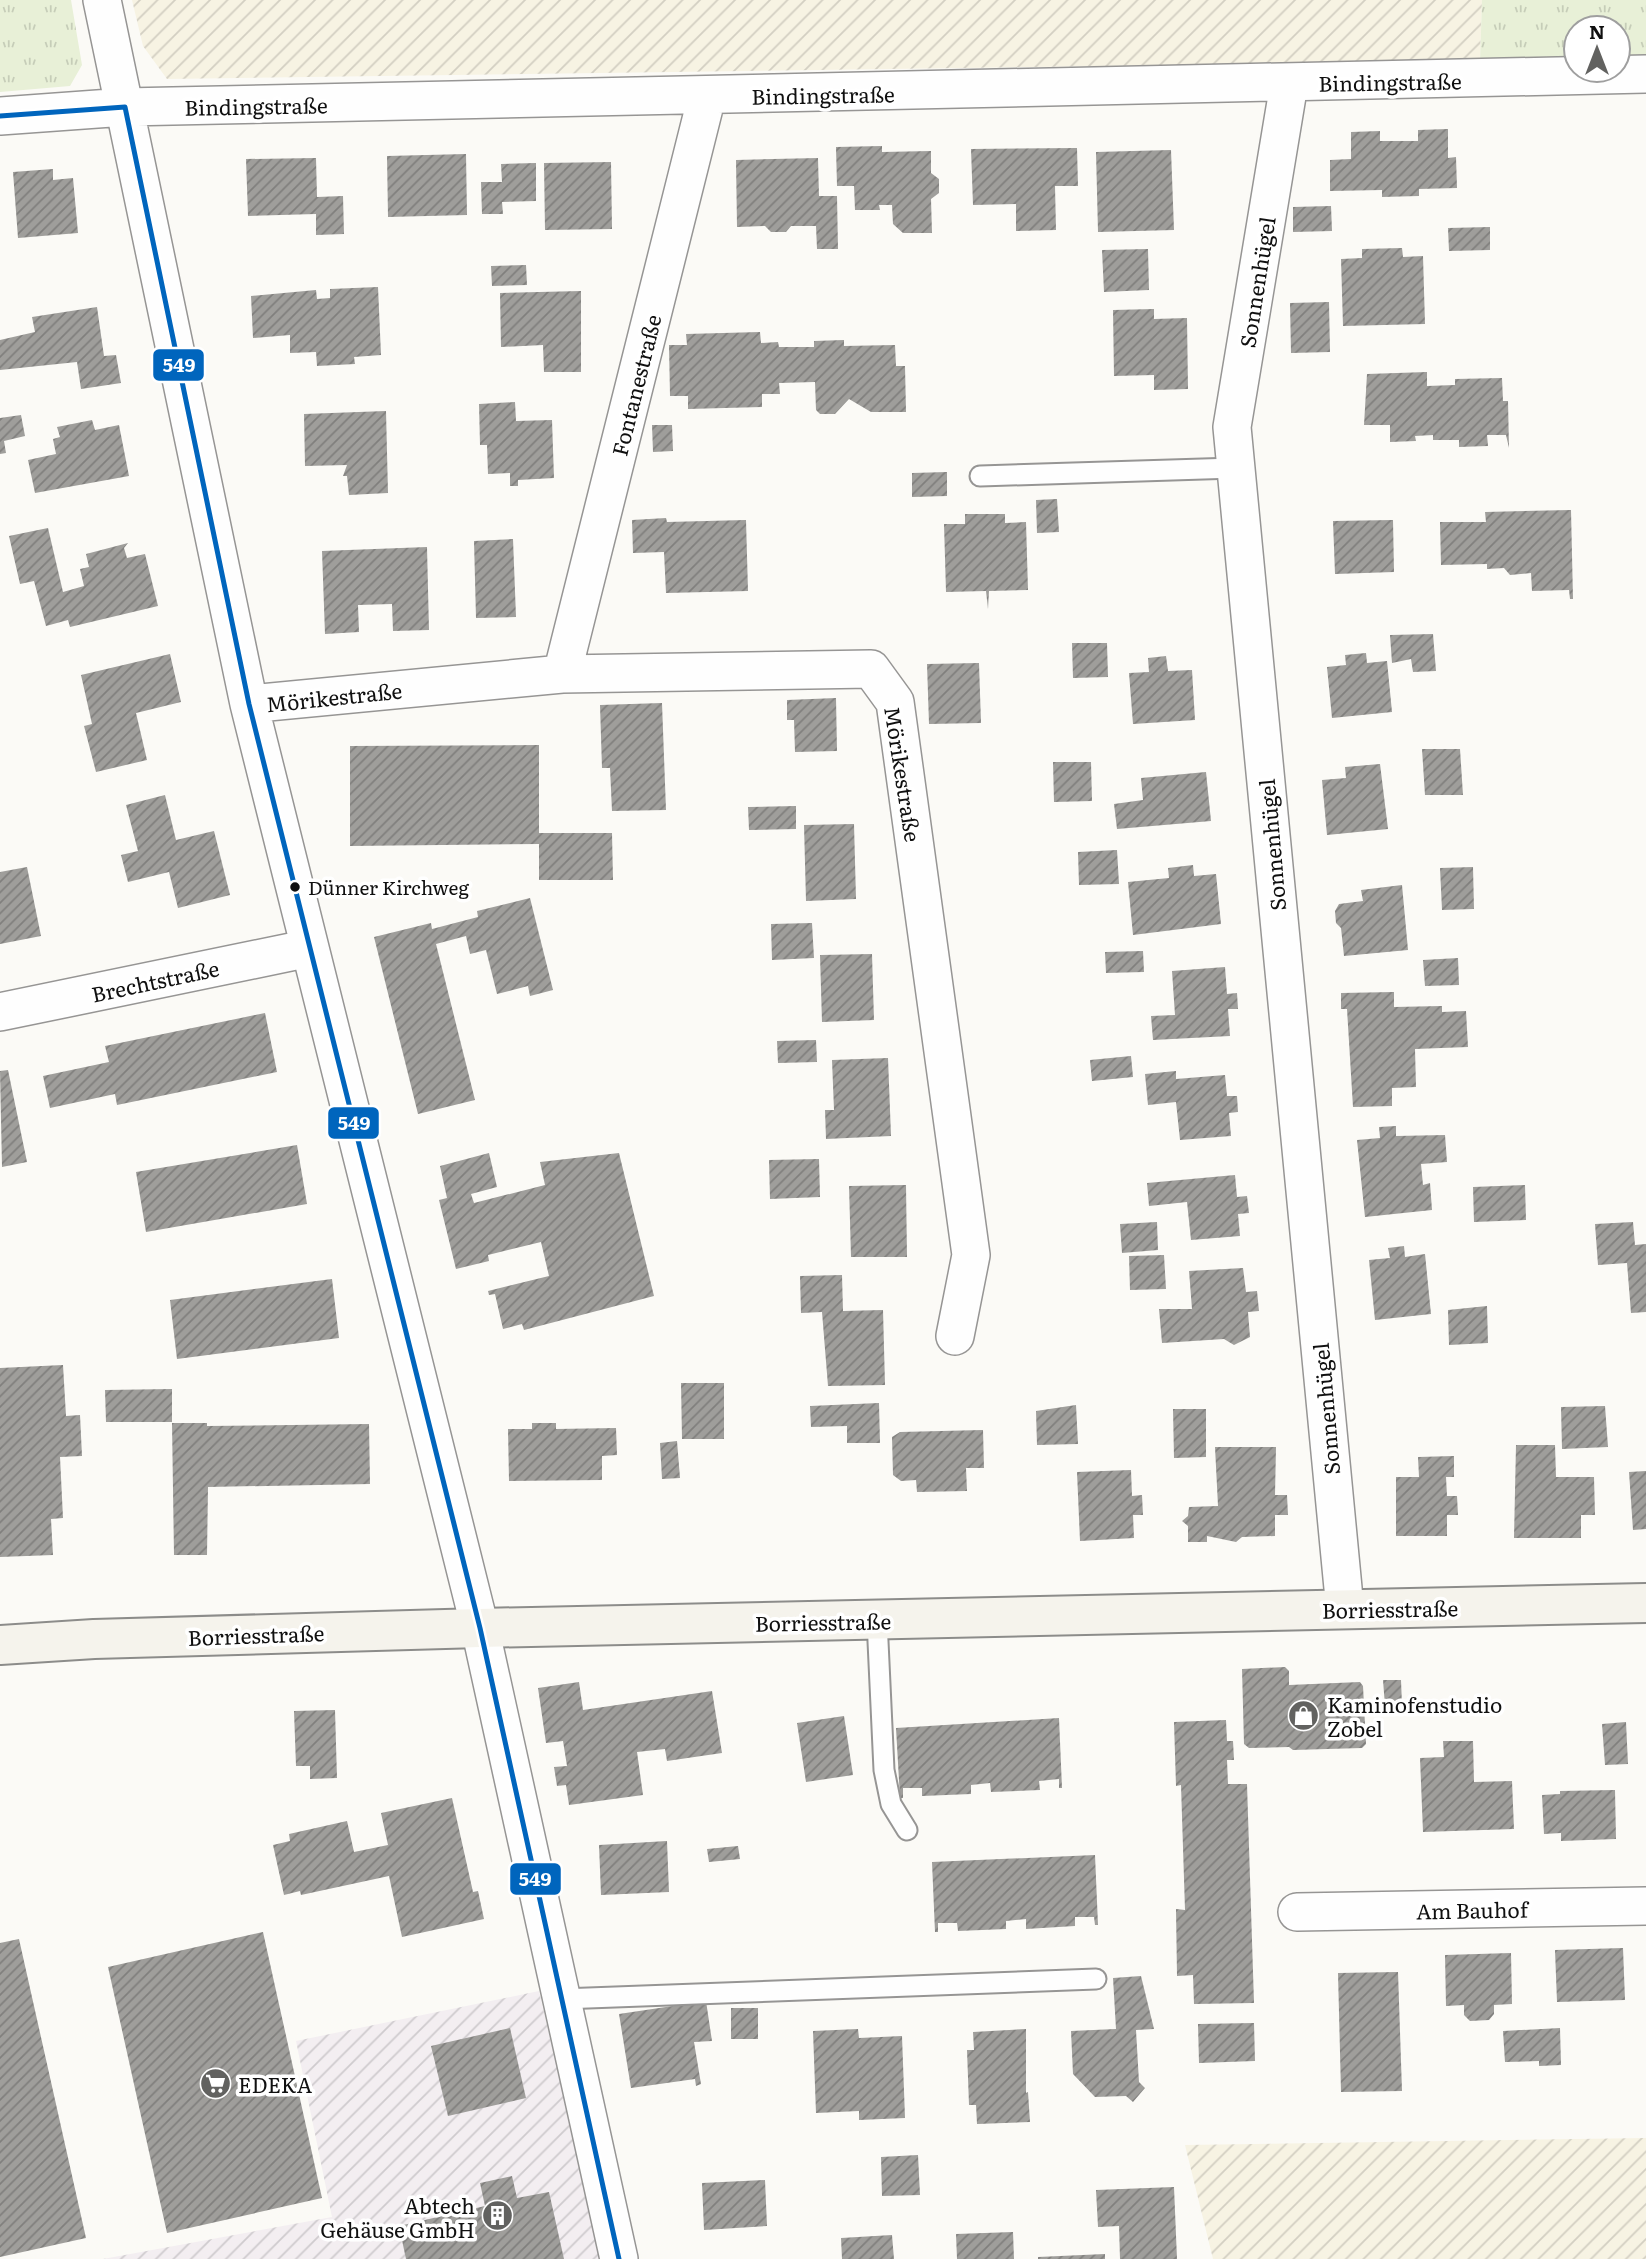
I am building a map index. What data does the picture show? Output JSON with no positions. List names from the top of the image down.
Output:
{
  "streets": {
    "main road": ["Borriesstraße"],
    "street": [
      "Bindingstraße",
      "Sonnenhügel",
      "Fontanestraße",
      "Mörikestraße",
      "Brechtstraße",
      "Am Bauhof"
    ]
  },
  "crossings": [
    ["Bindingstraße", "Sonnenhügel"],
    ["Bindingstraße", "Fontanestraße"],
    ["Sonnenhügel", "Borriesstraße"],
    ["Fontanestraße", "Mörikestraße"]
  ],
  "places": {
    "other": ["Dünner Kirchweg"],
    "shop": ["Kaminofenstudio Zobel"],
    "supermarket": ["EDEKA"],
    "building": ["Abtech Gehäuse GmbH"]
  },
  "lines": ["transit line 549"],
  "north": "top"
}
